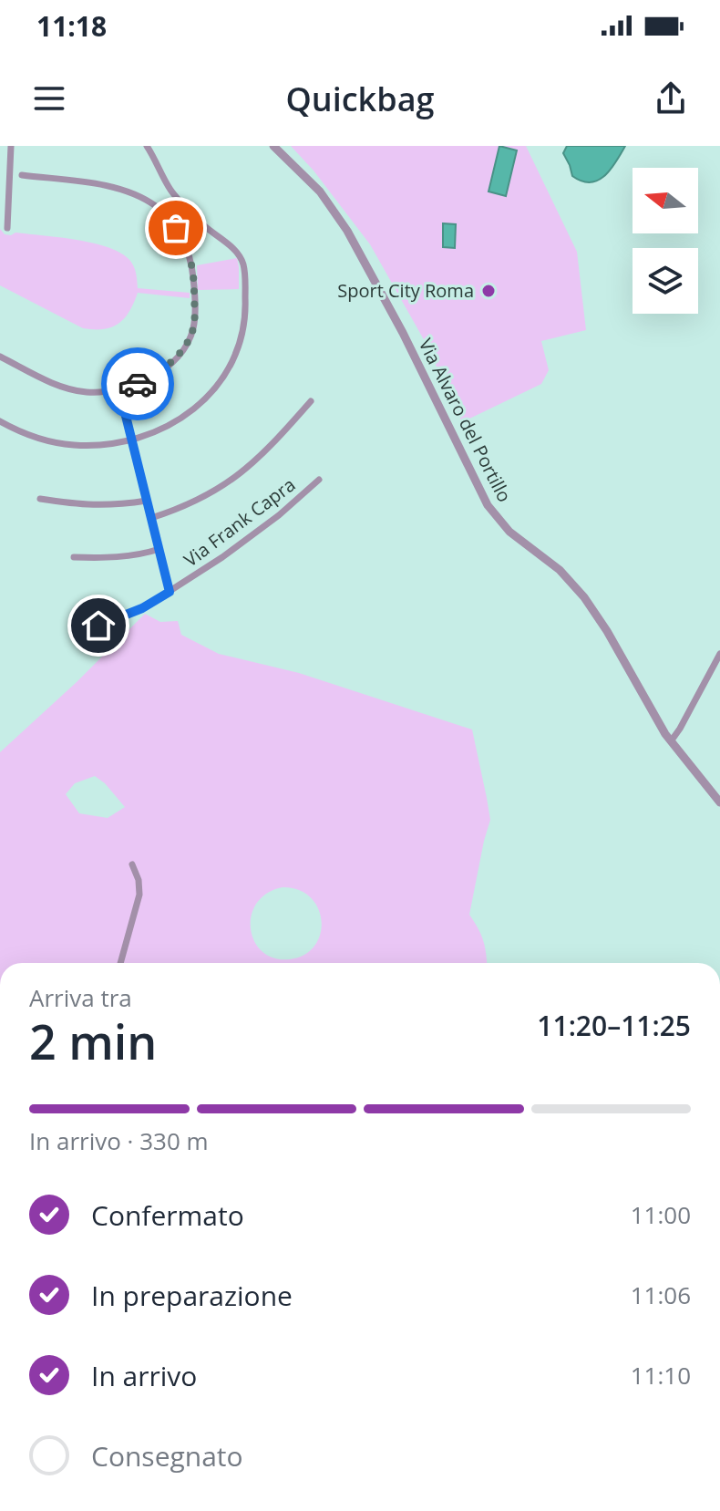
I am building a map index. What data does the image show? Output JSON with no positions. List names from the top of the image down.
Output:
{
  "streets": {
    "street": ["Via Alvaro del Portillo", "Via Frank Capra"]
  },
  "places": ["Sport City Roma"],
  "north": "left",
  "page": {
    "status": "11:18",
    "header": "Quickbag",
    "heading": ["2 min", "Arriva tra", "11:20–11:25"],
    "bar": "In arrivo · 330 m",
    "list": [
      ["Confermato", "11:00"],
      ["In preparazione", "11:06"],
      ["In arrivo", "11:10"],
      "Consegnato"
    ]
  }
}
